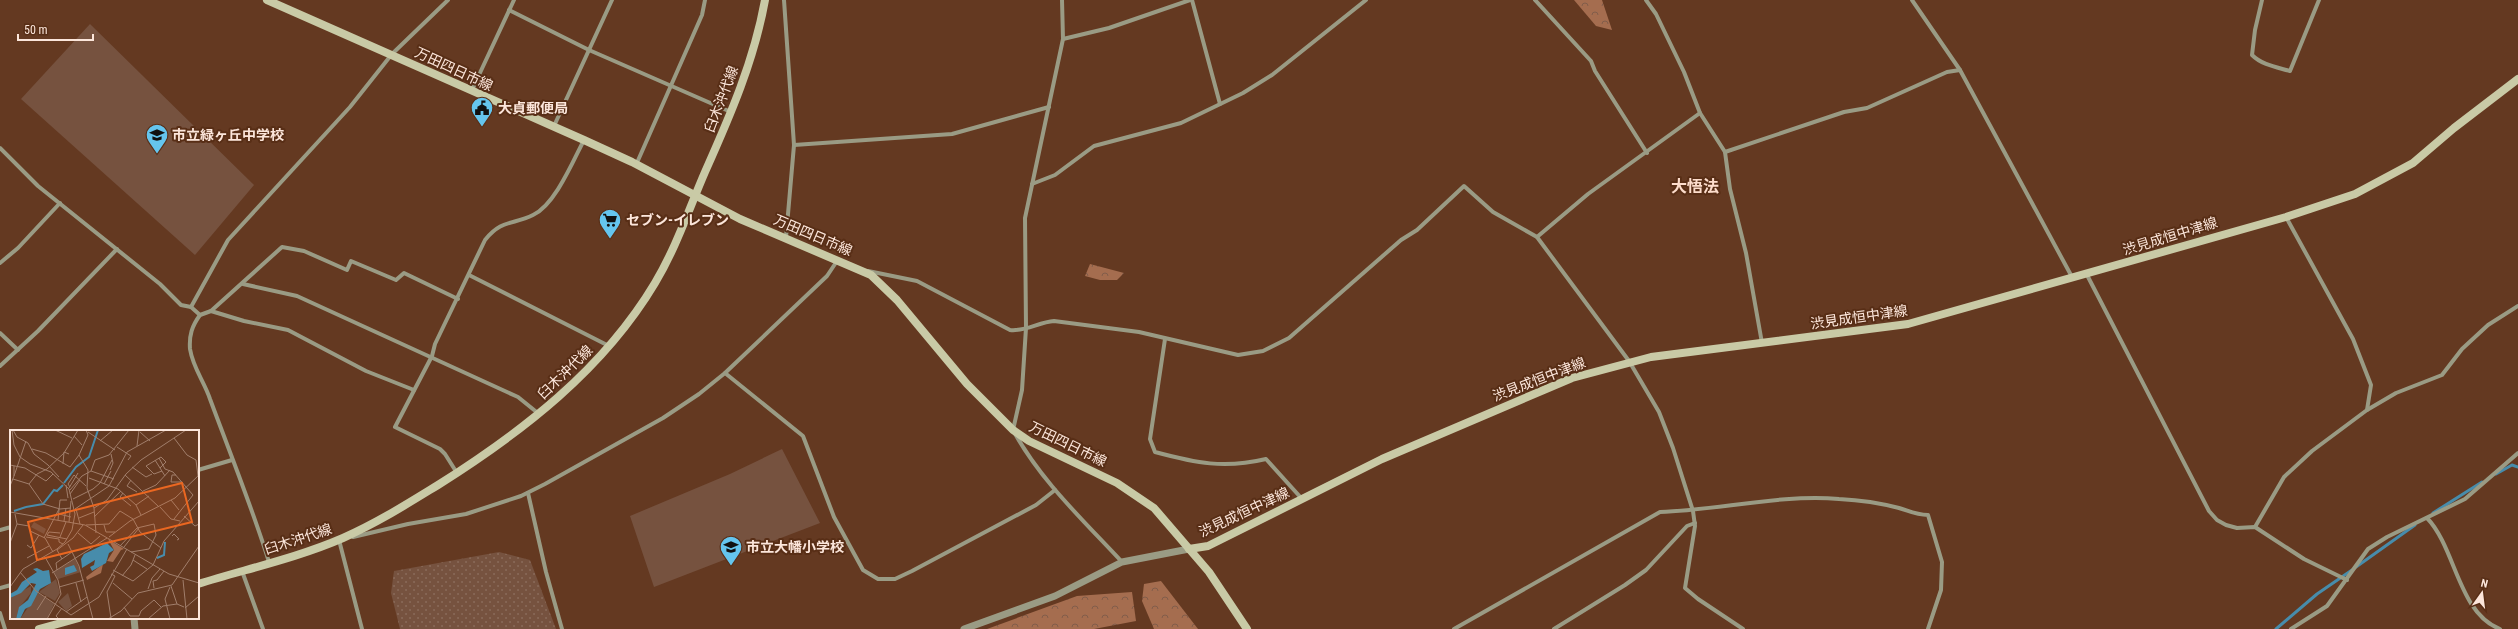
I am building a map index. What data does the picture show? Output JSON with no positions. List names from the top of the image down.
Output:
{
  "streets": {
    "main road": ["万田四日市線", "臼木沖代線", "渋見成恒中津線"]
  },
  "crossings": [
    ["万田四日市線", "臼木沖代線"],
    ["万田四日市線", "渋見成恒中津線"]
  ],
  "districts": ["大悟法"],
  "places": {
    "public building": ["大貞郵便局"],
    "school or university": ["市立緑ヶ丘中学校", "市立大幡小学校"],
    "supermarket": ["セブン-イレブン"]
  },
  "scale_bar": "50 m",
  "north": "top"
}
